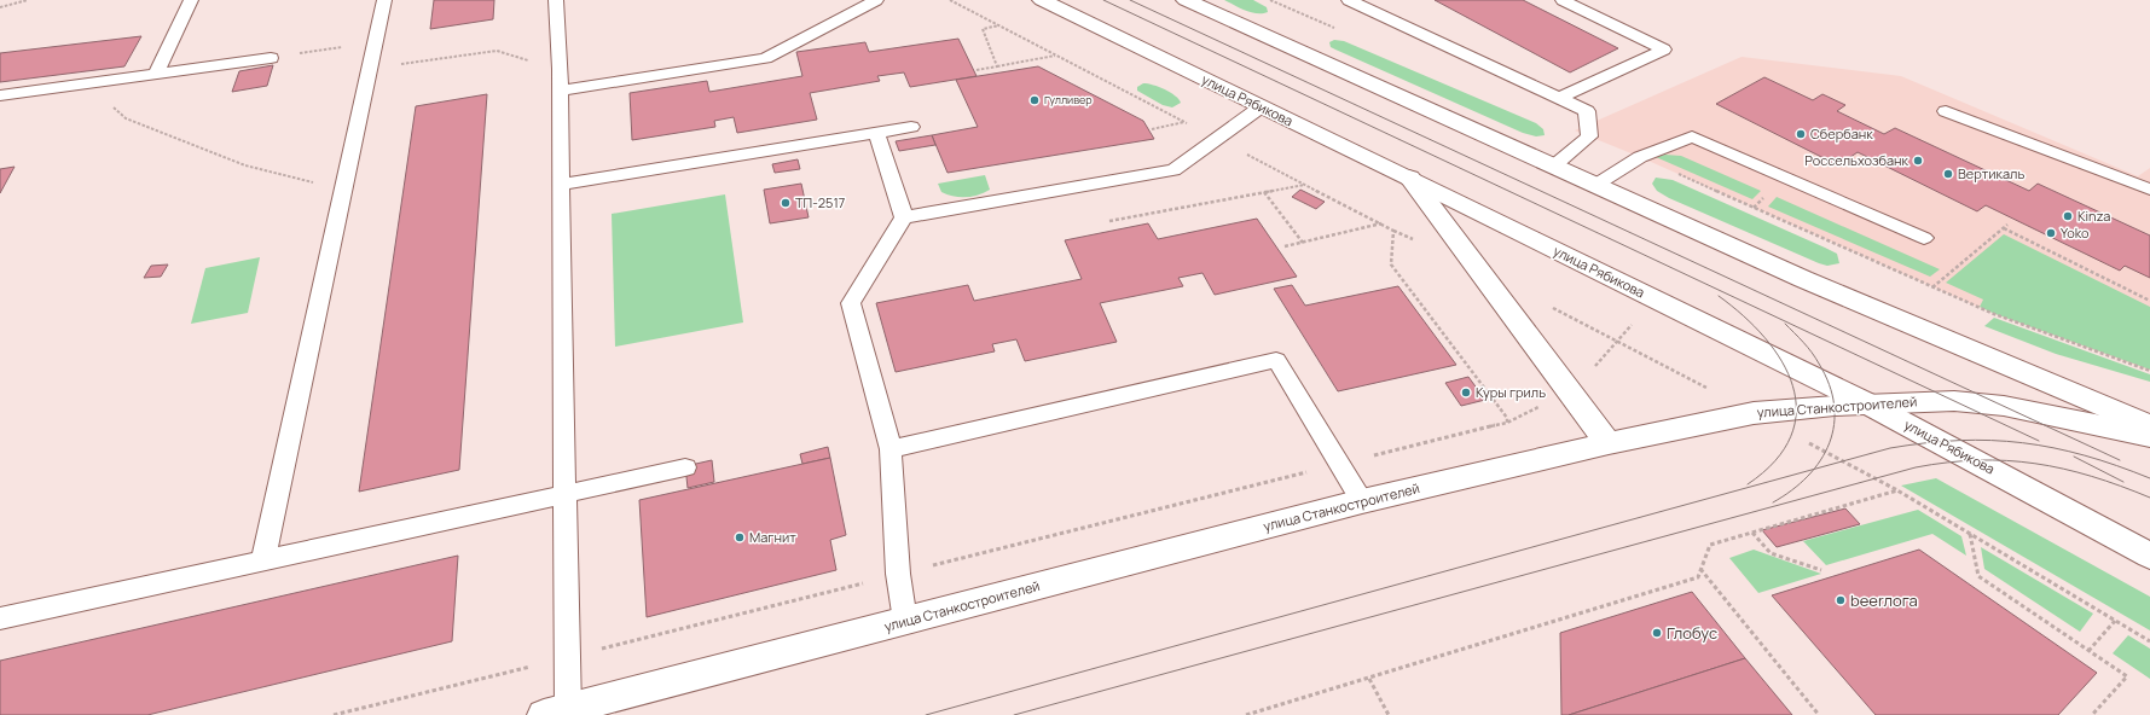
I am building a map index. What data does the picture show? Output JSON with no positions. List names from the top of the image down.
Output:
{
  "streets": {
    "main road": ["улица Рябикова", "улица Станкостроителей"]
  },
  "crossings": [
    ["улица Рябикова", "улица Станкостроителей"]
  ],
  "places": [
    "Гулливер",
    "Сбербанк",
    "Россельхозбанк",
    "Вертикаль",
    "ТП-2517",
    "Kinza",
    "Yoko",
    "Куры гриль",
    "Магнит",
    "beerлога",
    "Глобус"
  ]
}
